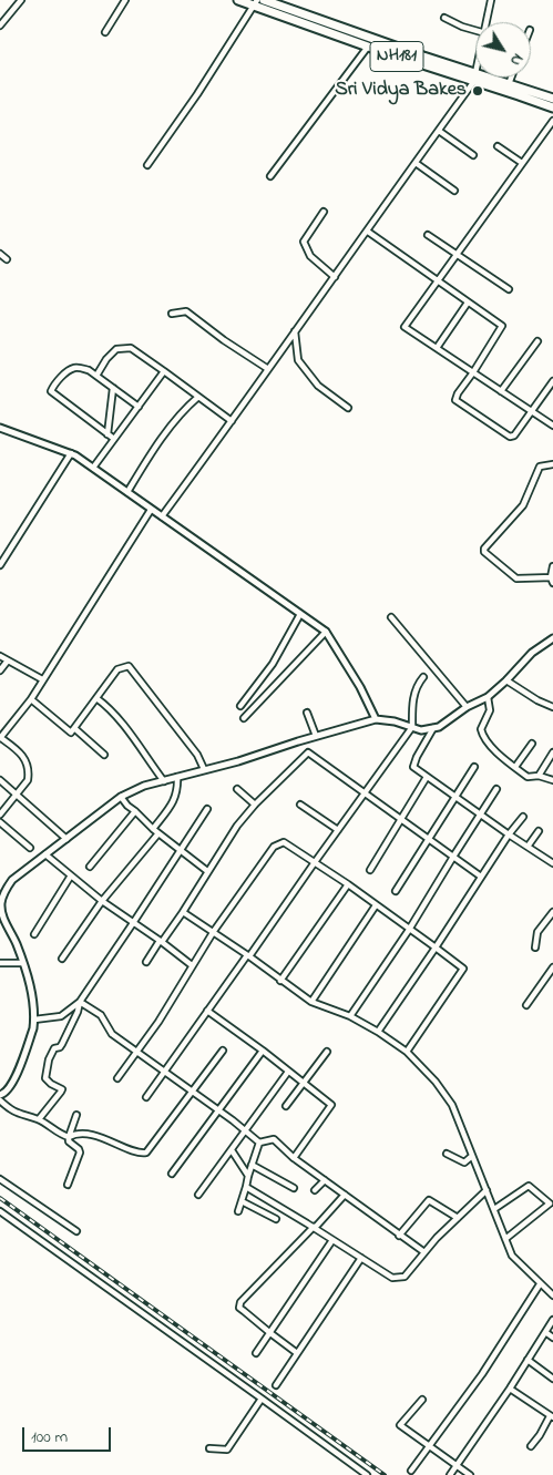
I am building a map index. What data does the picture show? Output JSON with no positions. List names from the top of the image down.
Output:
{
  "streets": {
    "highway": ["NH181"]
  },
  "places": ["Sri Vidya Bakes"],
  "scale_bar": "100 m",
  "north": "bottom right"
}
